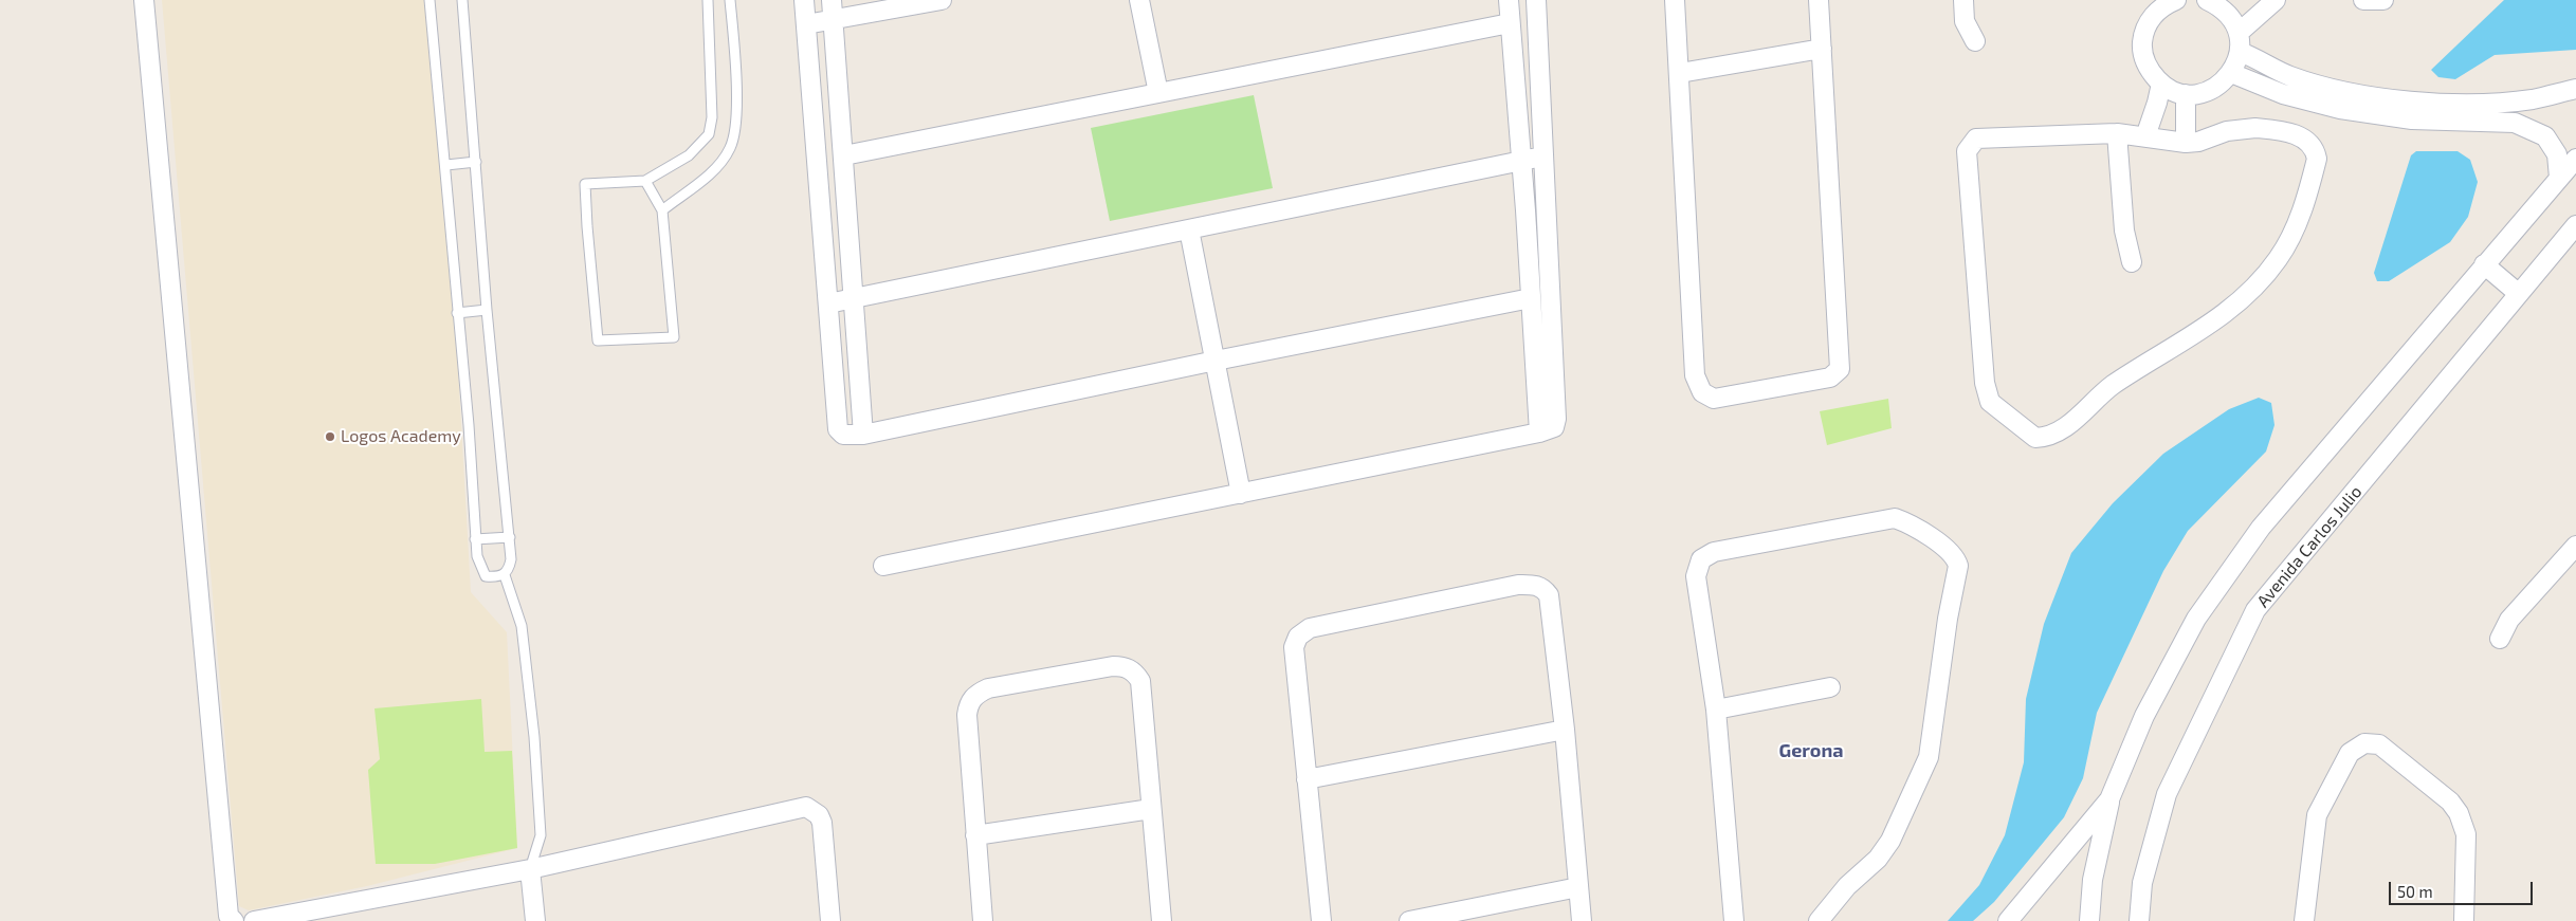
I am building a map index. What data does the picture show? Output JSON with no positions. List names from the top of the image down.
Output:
{
  "streets": {
    "street": ["Avenida Carlos Julio"]
  },
  "districts": ["Gerona"],
  "places": ["Logos Academy"],
  "scale_bar": "50 m"
}
